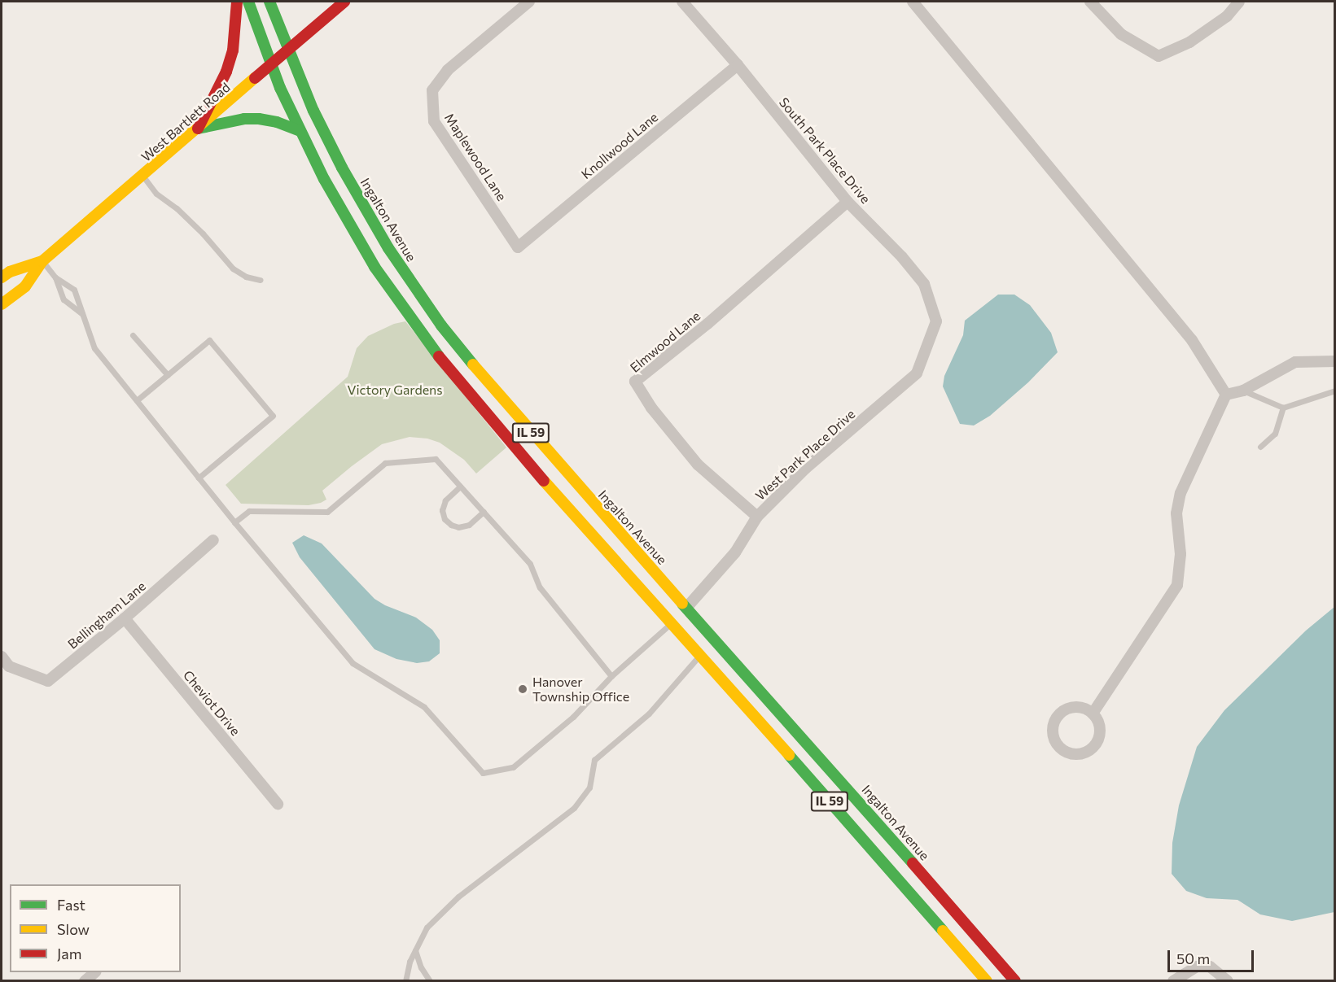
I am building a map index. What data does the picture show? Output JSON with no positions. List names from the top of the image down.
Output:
{
  "streets": {
    "main road": ["West Bartlett Road", "Ingalton Avenue", "IL 59"],
    "street": [
      "Knollwood Lane",
      "South Park Place Drive",
      "Maplewood Lane",
      "Elmwood Lane",
      "West Park Place Drive",
      "Bellingham Lane",
      "Cheviot Drive"
    ]
  },
  "crossings": [
    ["West Bartlett Road", "Ingalton Avenue"],
    ["West Bartlett Road", "IL 59"],
    ["Knollwood Lane", "South Park Place Drive"],
    ["Knollwood Lane", "Maplewood Lane"],
    ["South Park Place Drive", "Elmwood Lane"],
    ["South Park Place Drive", "West Park Place Drive"],
    ["Ingalton Avenue", "IL 59"],
    ["Ingalton Avenue", "West Park Place Drive"],
    ["Elmwood Lane", "West Park Place Drive"],
    ["Bellingham Lane", "Cheviot Drive"]
  ],
  "parks": ["Victory Gardens"],
  "places": ["Hanover Township Office"],
  "legend": ["Fast", "Slow", "Jam"],
  "scale_bar": "50 m"
}
